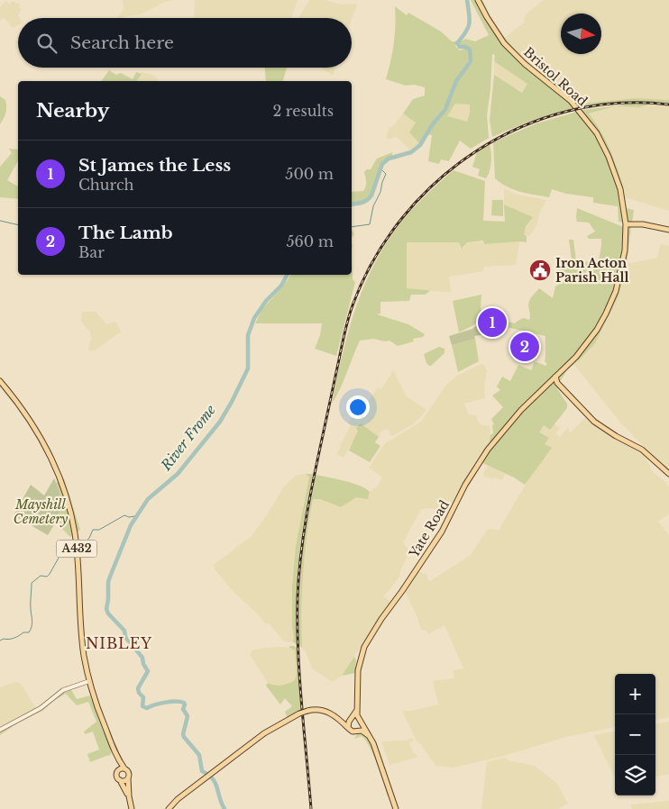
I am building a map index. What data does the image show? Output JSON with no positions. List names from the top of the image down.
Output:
{
  "streets": {
    "main road": ["Bristol Road", "Yate Road", "A432"]
  },
  "crossings": [
    ["Bristol Road", "Yate Road"]
  ],
  "districts": ["NIBLEY"],
  "water": ["River Frome"],
  "parks": ["Mayshill Cemetery"],
  "places": {
    "public building": ["Iron Acton Parish Hall"]
  },
  "north": "right",
  "page": {
    "search": "Search here",
    "heading": ["Nearby", "2 results"],
    "list": [
      {
        "mark": "1",
        "name": "St James the Less",
        "note": "Church",
        "value": "500 m"
      },
      {
        "mark": "2",
        "name": "The Lamb",
        "note": "Bar",
        "value": "560 m"
      }
    ],
    "pins": ["1", "2"],
    "map_buttons": ["+", "−"]
  }
}
